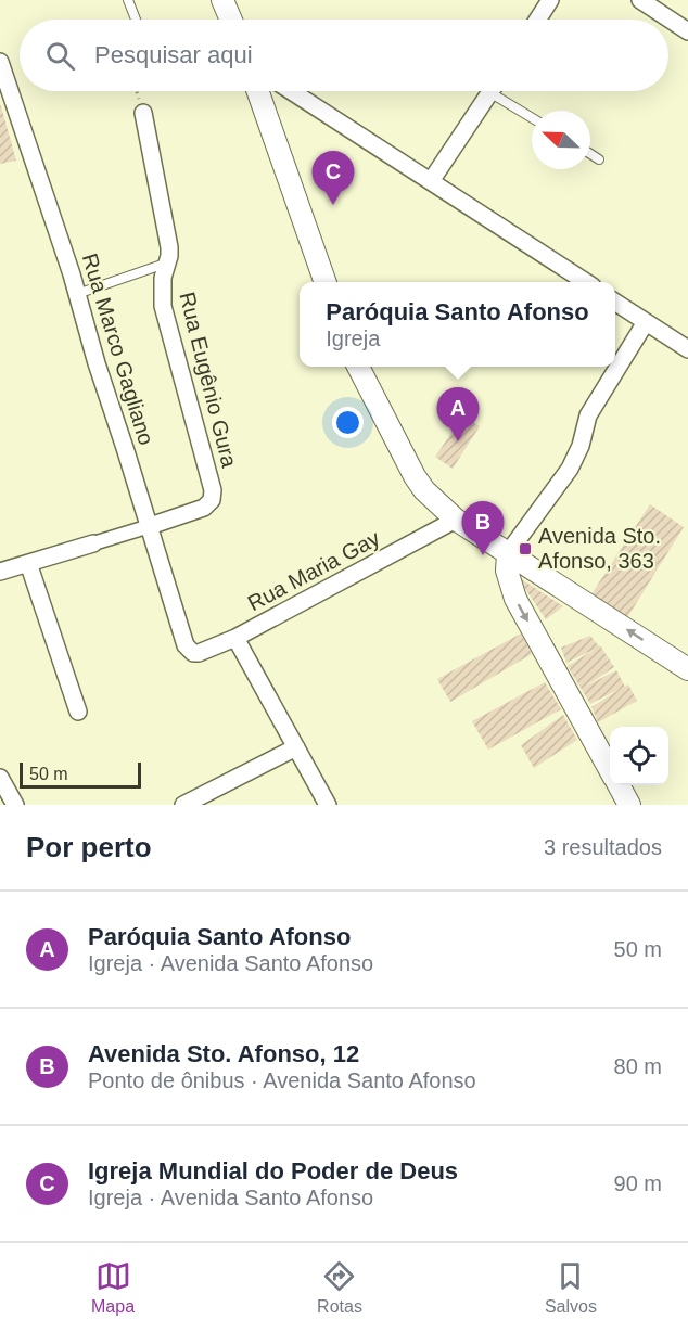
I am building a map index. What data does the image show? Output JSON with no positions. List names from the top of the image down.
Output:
{
  "streets": {
    "street": ["Rua Marco Gagliano", "Rua Eugênio Gura", "Rua Maria Gay"]
  },
  "crossings": [
    ["Rua Marco Gagliano", "Rua Eugênio Gura"],
    ["Rua Marco Gagliano", "Rua Maria Gay"]
  ],
  "places": {
    "transit": ["Avenida Sto. Afonso, 363"]
  },
  "scale_bar": "50 m",
  "north": "top left",
  "page": {
    "search": "Pesquisar aqui",
    "pins": ["C", "A", "B"],
    "popup": ["Paróquia Santo Afonso", "Igreja"],
    "scale": "50 m",
    "heading": ["Por perto", "3 resultados"],
    "list": [
      {
        "mark": "A",
        "name": "Paróquia Santo Afonso",
        "note": "Igreja · Avenida Santo Afonso",
        "value": "50 m"
      },
      {
        "mark": "B",
        "name": "Avenida Sto. Afonso, 12",
        "note": "Ponto de ônibus · Avenida Santo Afonso",
        "value": "80 m"
      },
      {
        "mark": "C",
        "name": "Igreja Mundial do Poder de Deus",
        "note": "Igreja · Avenida Santo Afonso",
        "value": "90 m"
      }
    ],
    "nav": ["Mapa", "Rotas", "Salvos"]
  }
}
